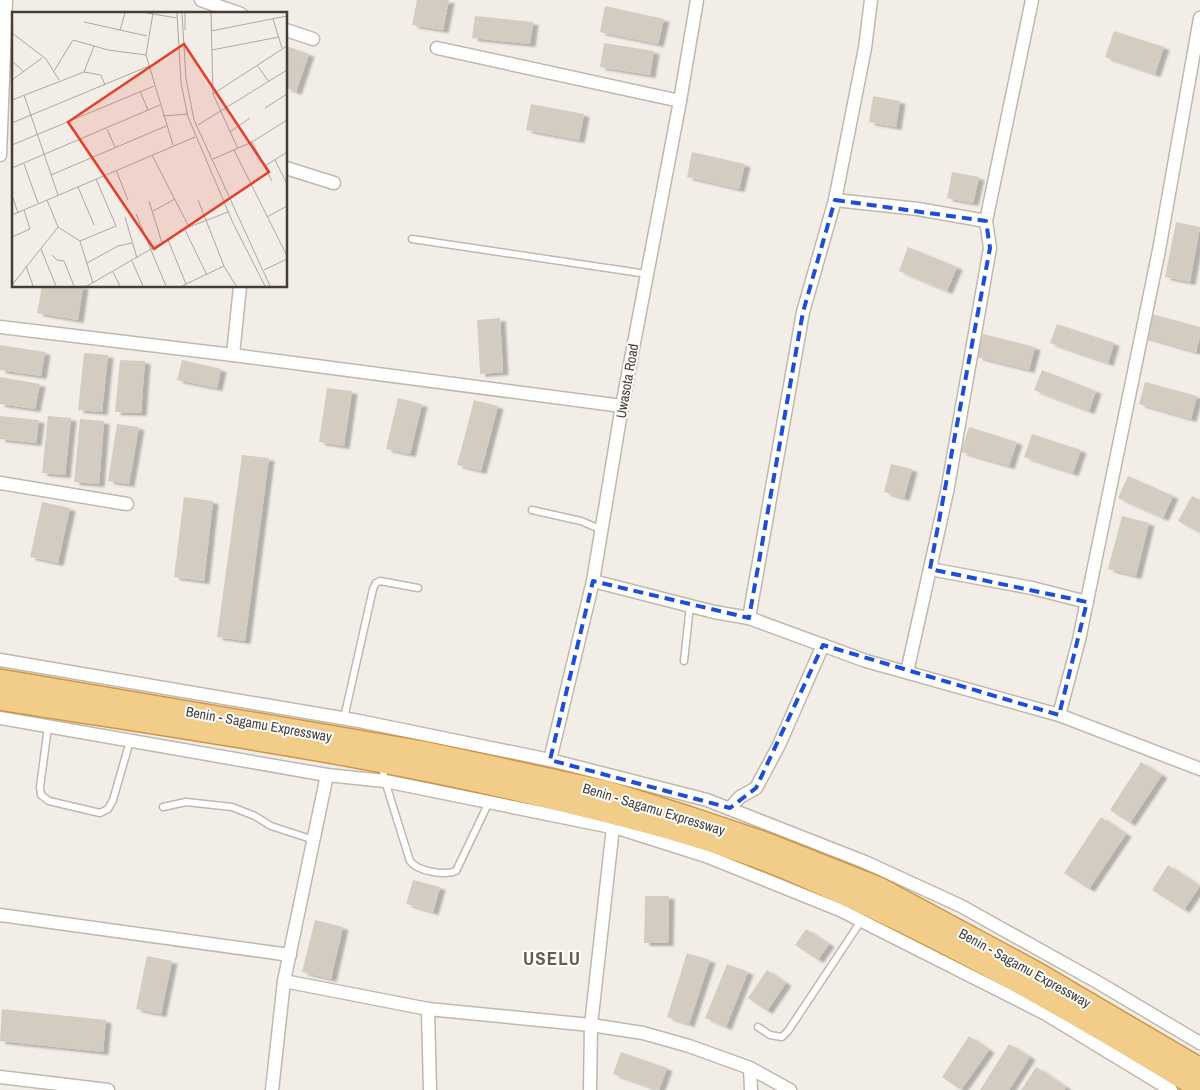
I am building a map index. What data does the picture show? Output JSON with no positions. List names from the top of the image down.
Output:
{
  "streets": {
    "highway": ["Benin - Sagamu Expressway"],
    "street": ["Uwasota Road"]
  },
  "districts": ["USELU"]
}
